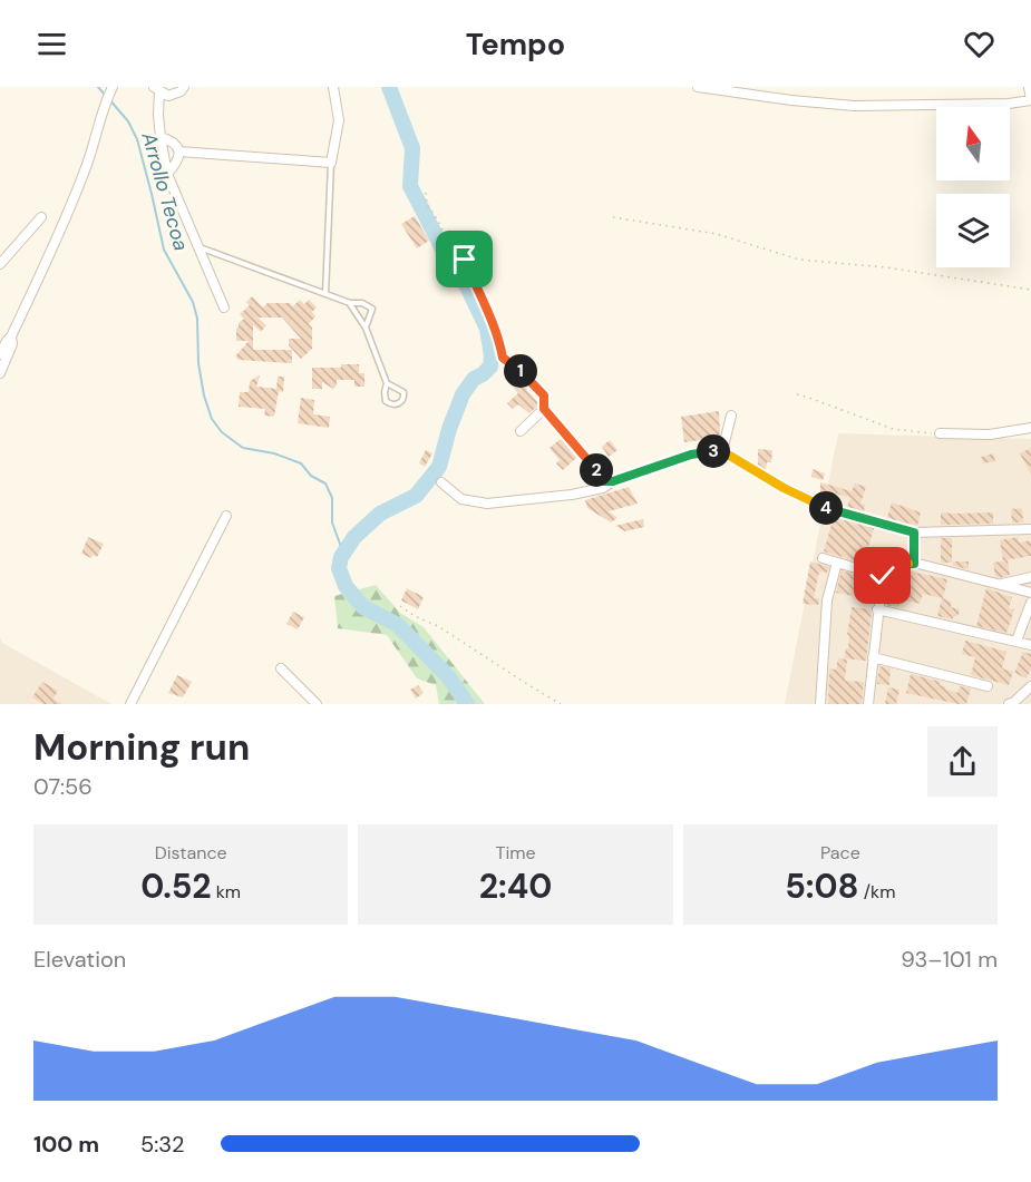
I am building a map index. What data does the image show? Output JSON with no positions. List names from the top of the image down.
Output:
{
  "water": ["Arrollo Tecoa"],
  "north": "top",
  "page": {
    "header": "Tempo",
    "pins": [
      "1",
      "3",
      "2",
      "4"
    ],
    "heading": ["Morning run", "07:56"],
    "stats": [
      ["Distance", "0.52 km"],
      ["Time", "2:40"],
      ["Pace", "5:08 /km"]
    ],
    "chart": ["Elevation", "93–101 m"],
    "list": [
      {
        "name": "100 m",
        "note": "5:32"
      }
    ]
  }
}
